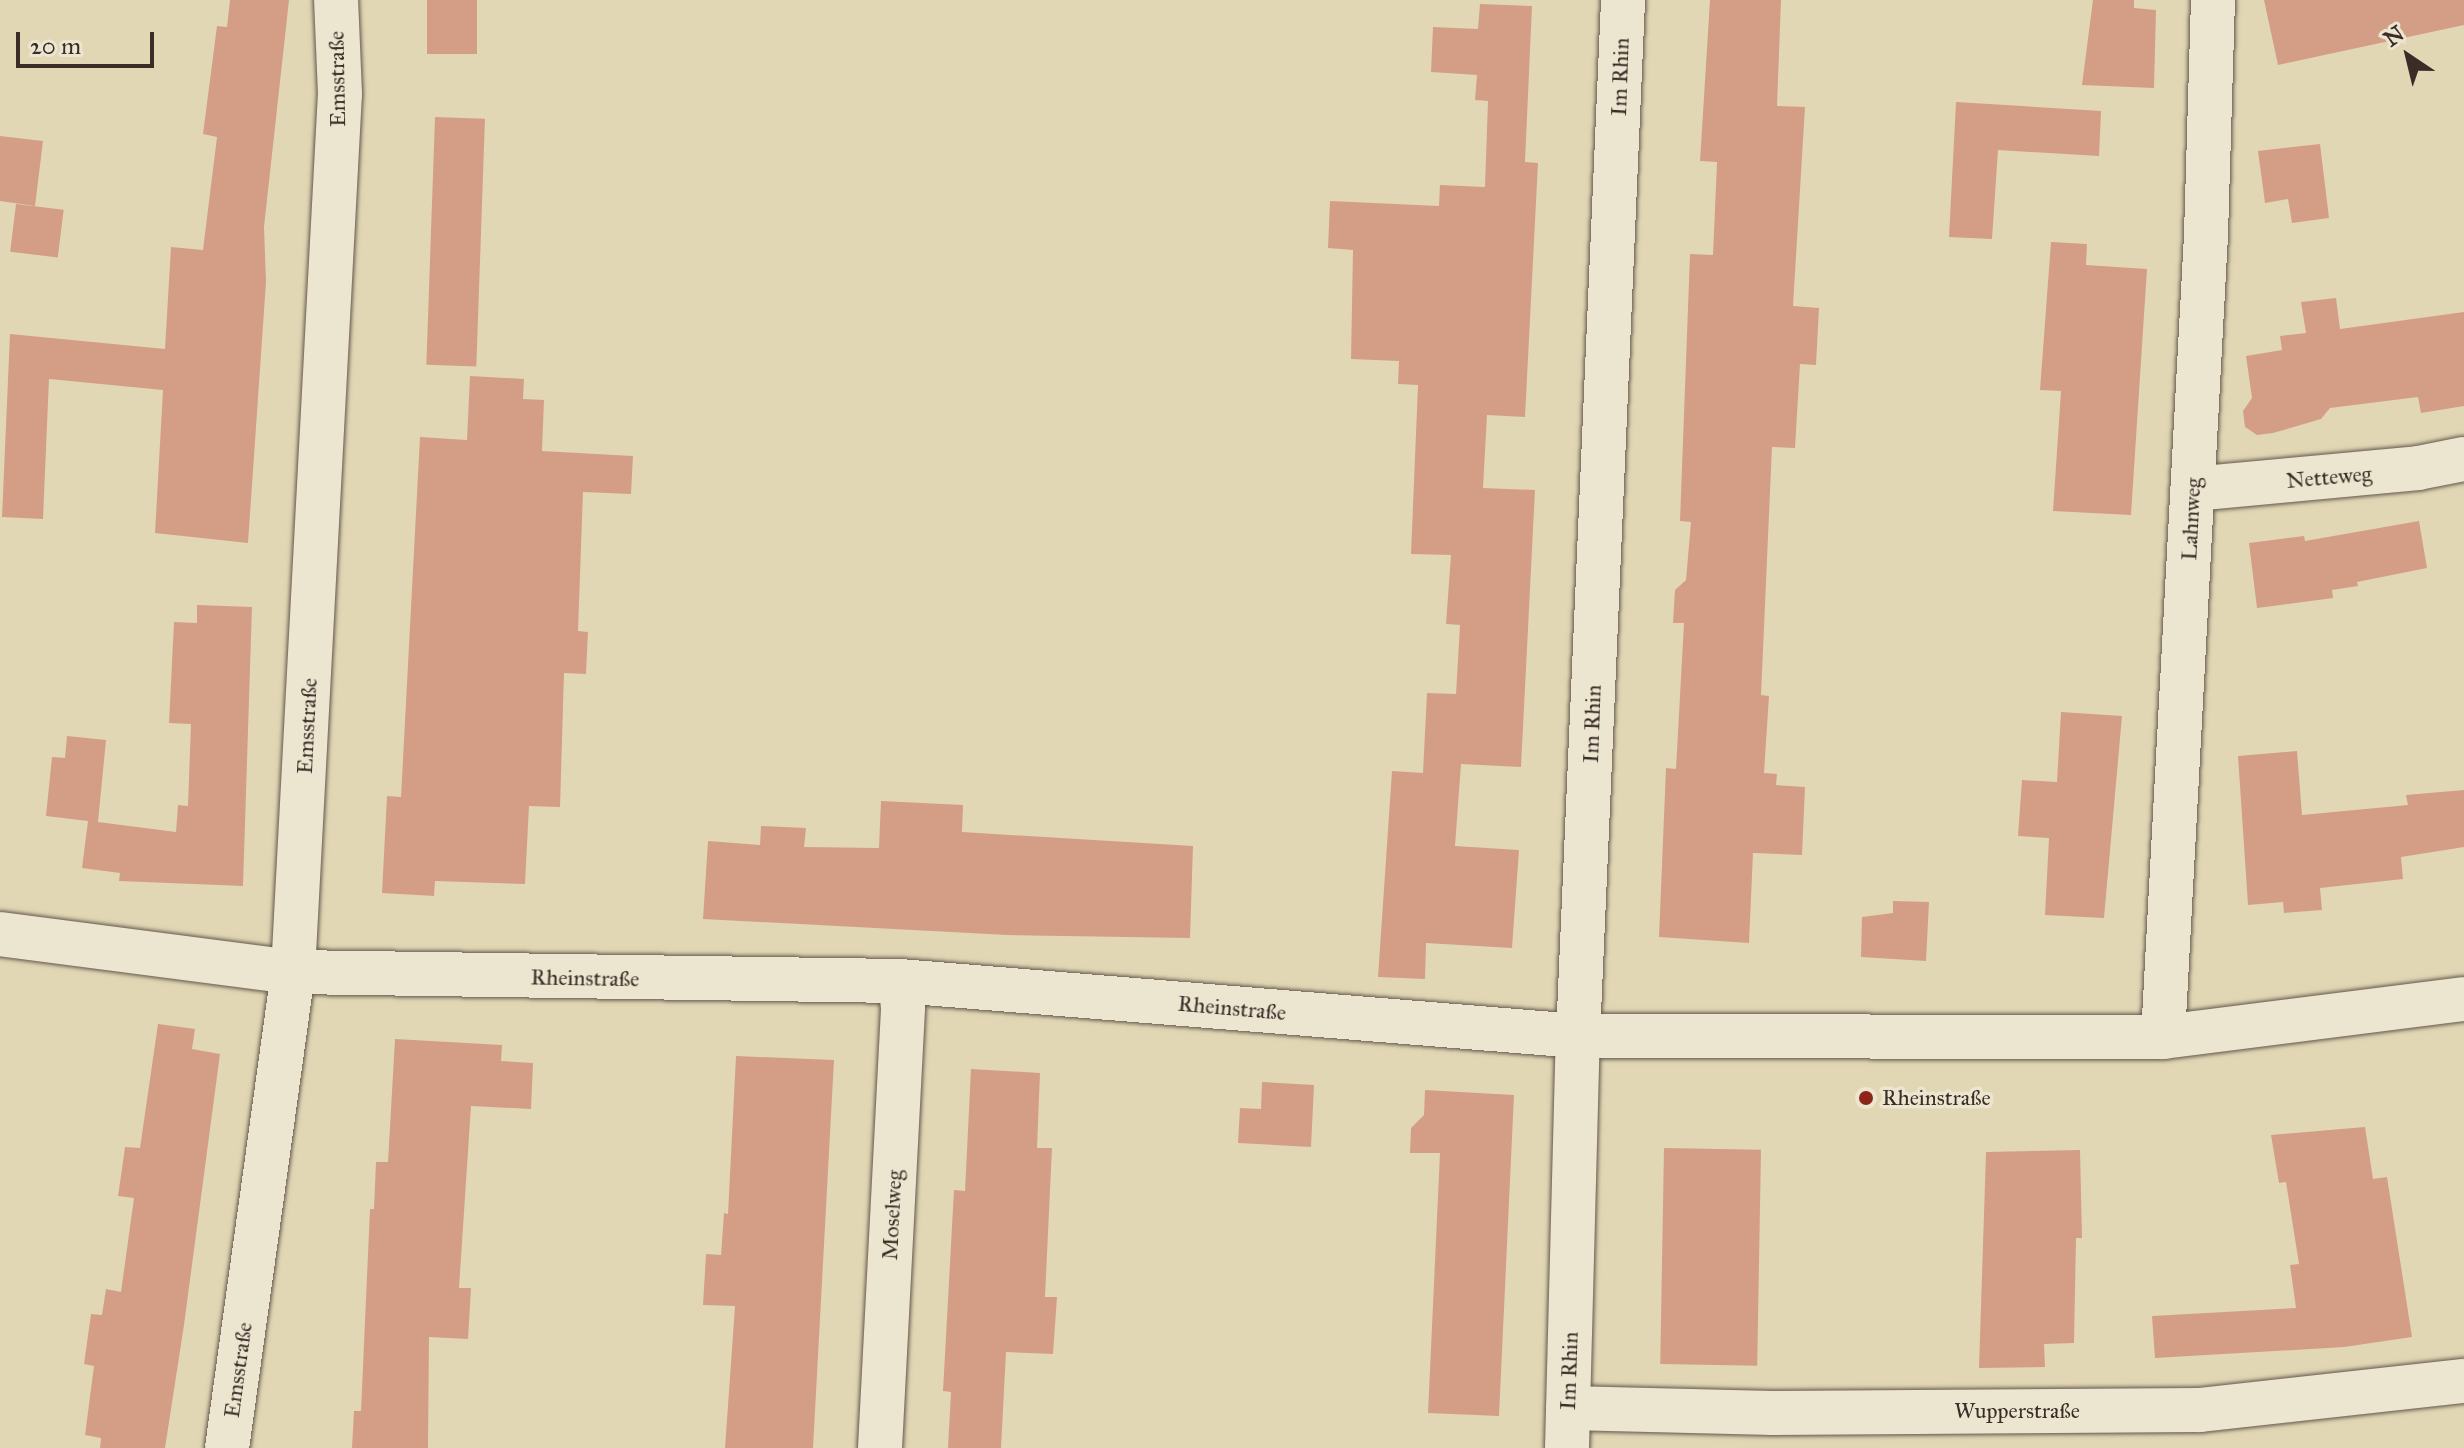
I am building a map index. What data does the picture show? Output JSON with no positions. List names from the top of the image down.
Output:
{
  "streets": {
    "street": [
      "Im Rhin",
      "Emsstraße",
      "Netteweg",
      "Lahnweg",
      "Rheinstraße",
      "Moselweg",
      "Wupperstraße"
    ]
  },
  "crossings": [
    ["Im Rhin", "Rheinstraße"],
    ["Im Rhin", "Wupperstraße"],
    ["Emsstraße", "Rheinstraße"],
    ["Netteweg", "Lahnweg"],
    ["Lahnweg", "Rheinstraße"],
    ["Rheinstraße", "Moselweg"]
  ],
  "places": ["Rheinstraße"],
  "scale_bar": "20 m",
  "north": "top left"
}
